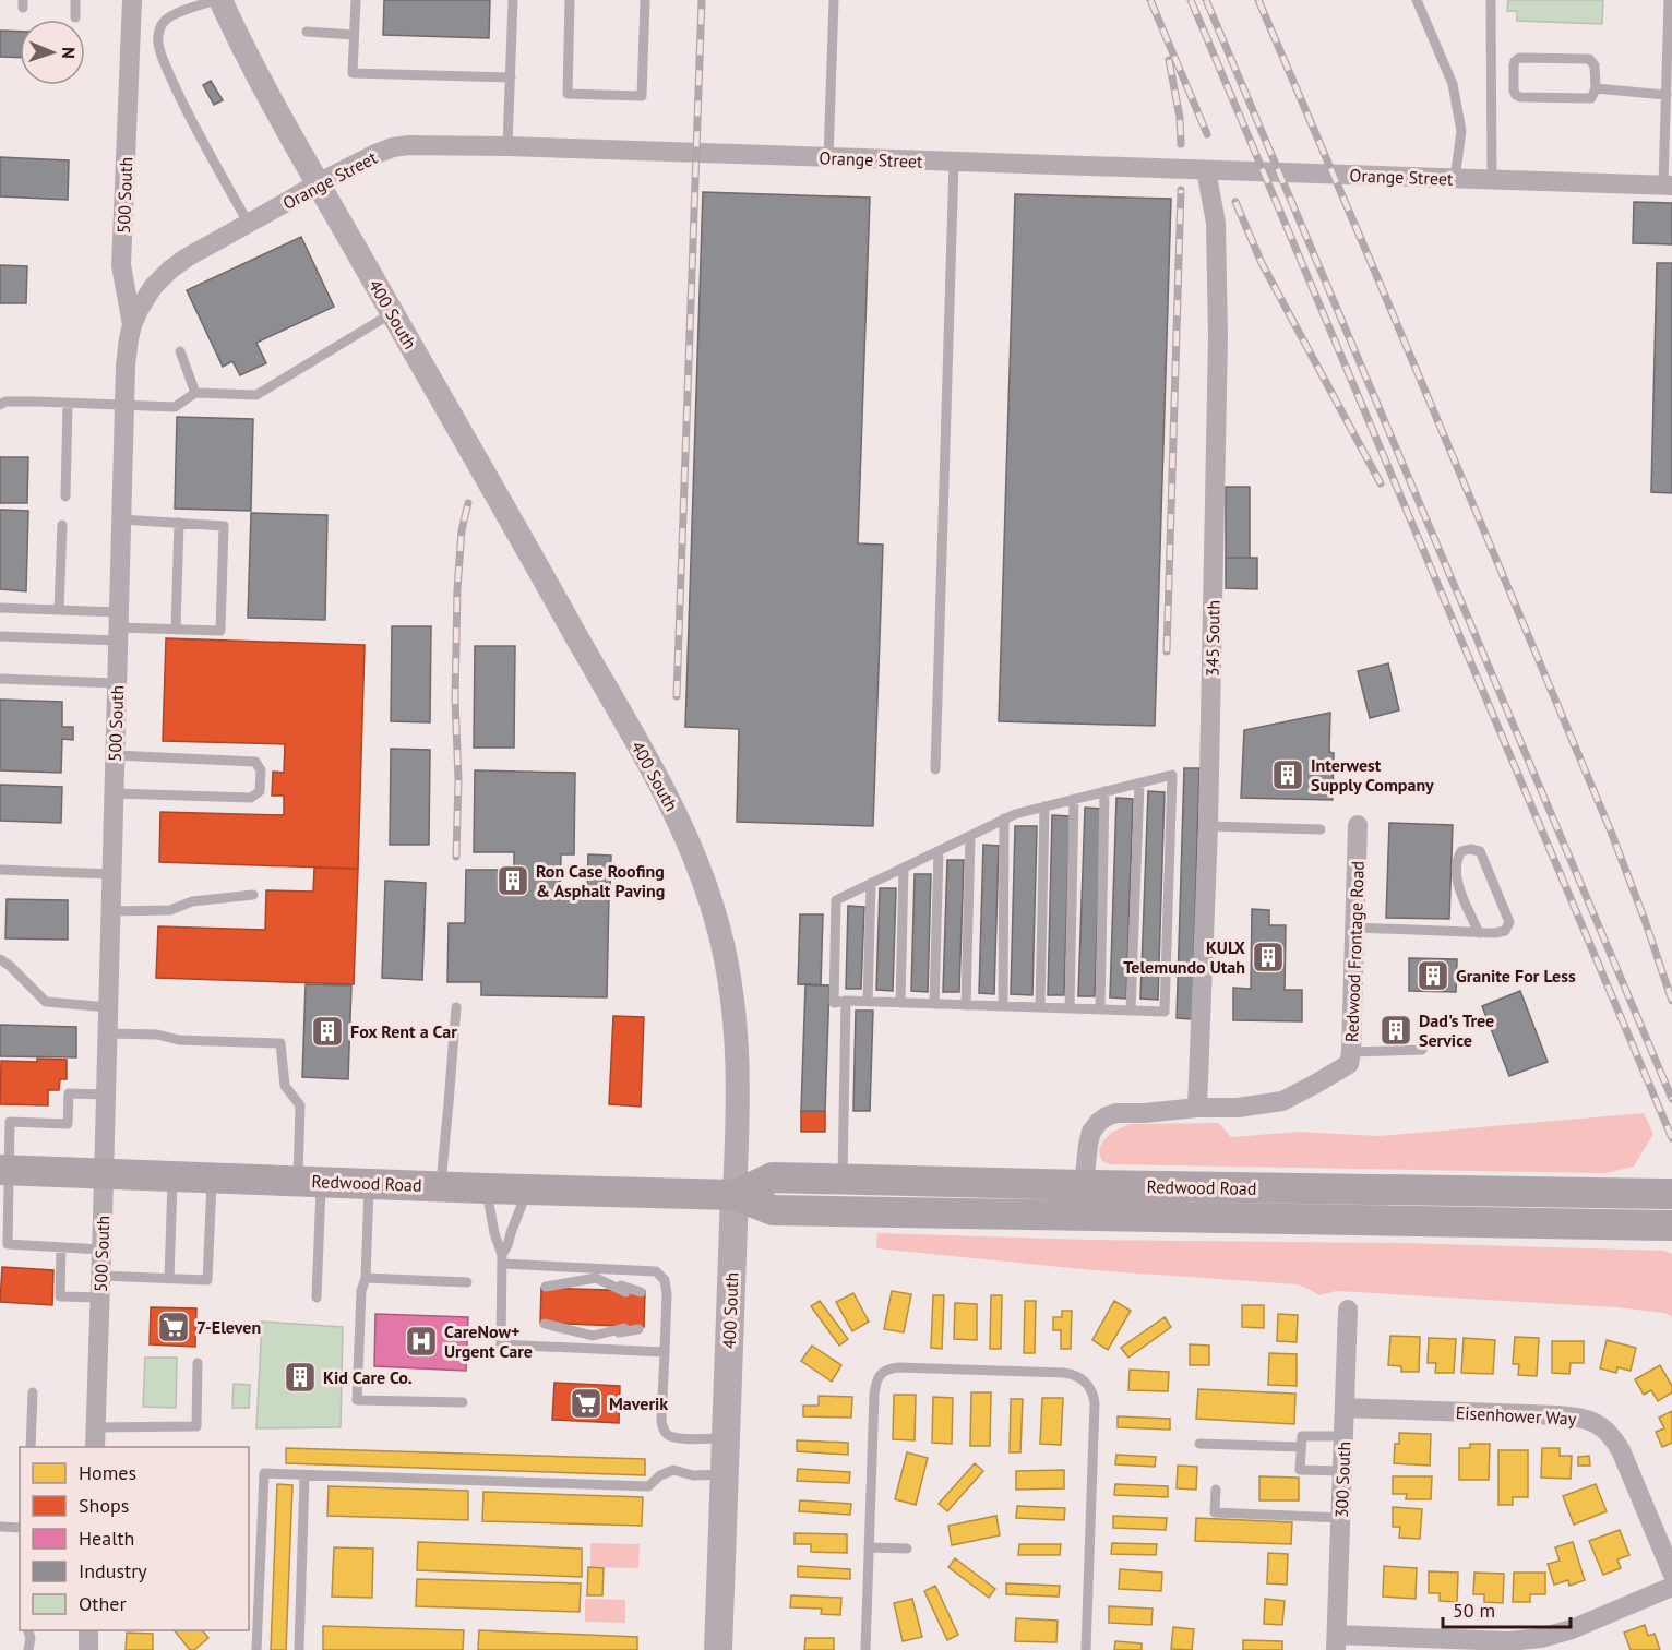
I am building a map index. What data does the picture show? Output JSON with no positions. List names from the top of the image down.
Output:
{
  "streets": {
    "main road": ["400 South", "Redwood Road"],
    "street": [
      "Orange Street",
      "500 South",
      "345 South",
      "Redwood Frontage Road",
      "Eisenhower Way",
      "300 South"
    ]
  },
  "crossings": [
    ["Orange Street", "500 South"],
    ["Orange Street", "400 South"],
    ["Orange Street", "345 South"],
    ["500 South", "Redwood Road"],
    ["400 South", "Redwood Road"],
    ["345 South", "Redwood Frontage Road"],
    ["Redwood Frontage Road", "Redwood Road"],
    ["Eisenhower Way", "300 South"]
  ],
  "places": {
    "building": [
      "Interwest Supply Company",
      "Ron Case Roofing & Asphalt Paving",
      "KULX Telemundo Utah",
      "Granite For Less",
      "Dad's Tree Service",
      "Fox Rent a Car",
      "Kid Care Co."
    ],
    "supermarket": ["7-Eleven", "Maverik"],
    "hospital": ["CareNow+ Urgent Care"]
  },
  "legend": [
    "Homes",
    "Shops",
    "Health",
    "Industry",
    "Other"
  ],
  "scale_bar": "50 m",
  "north": "right"
}
